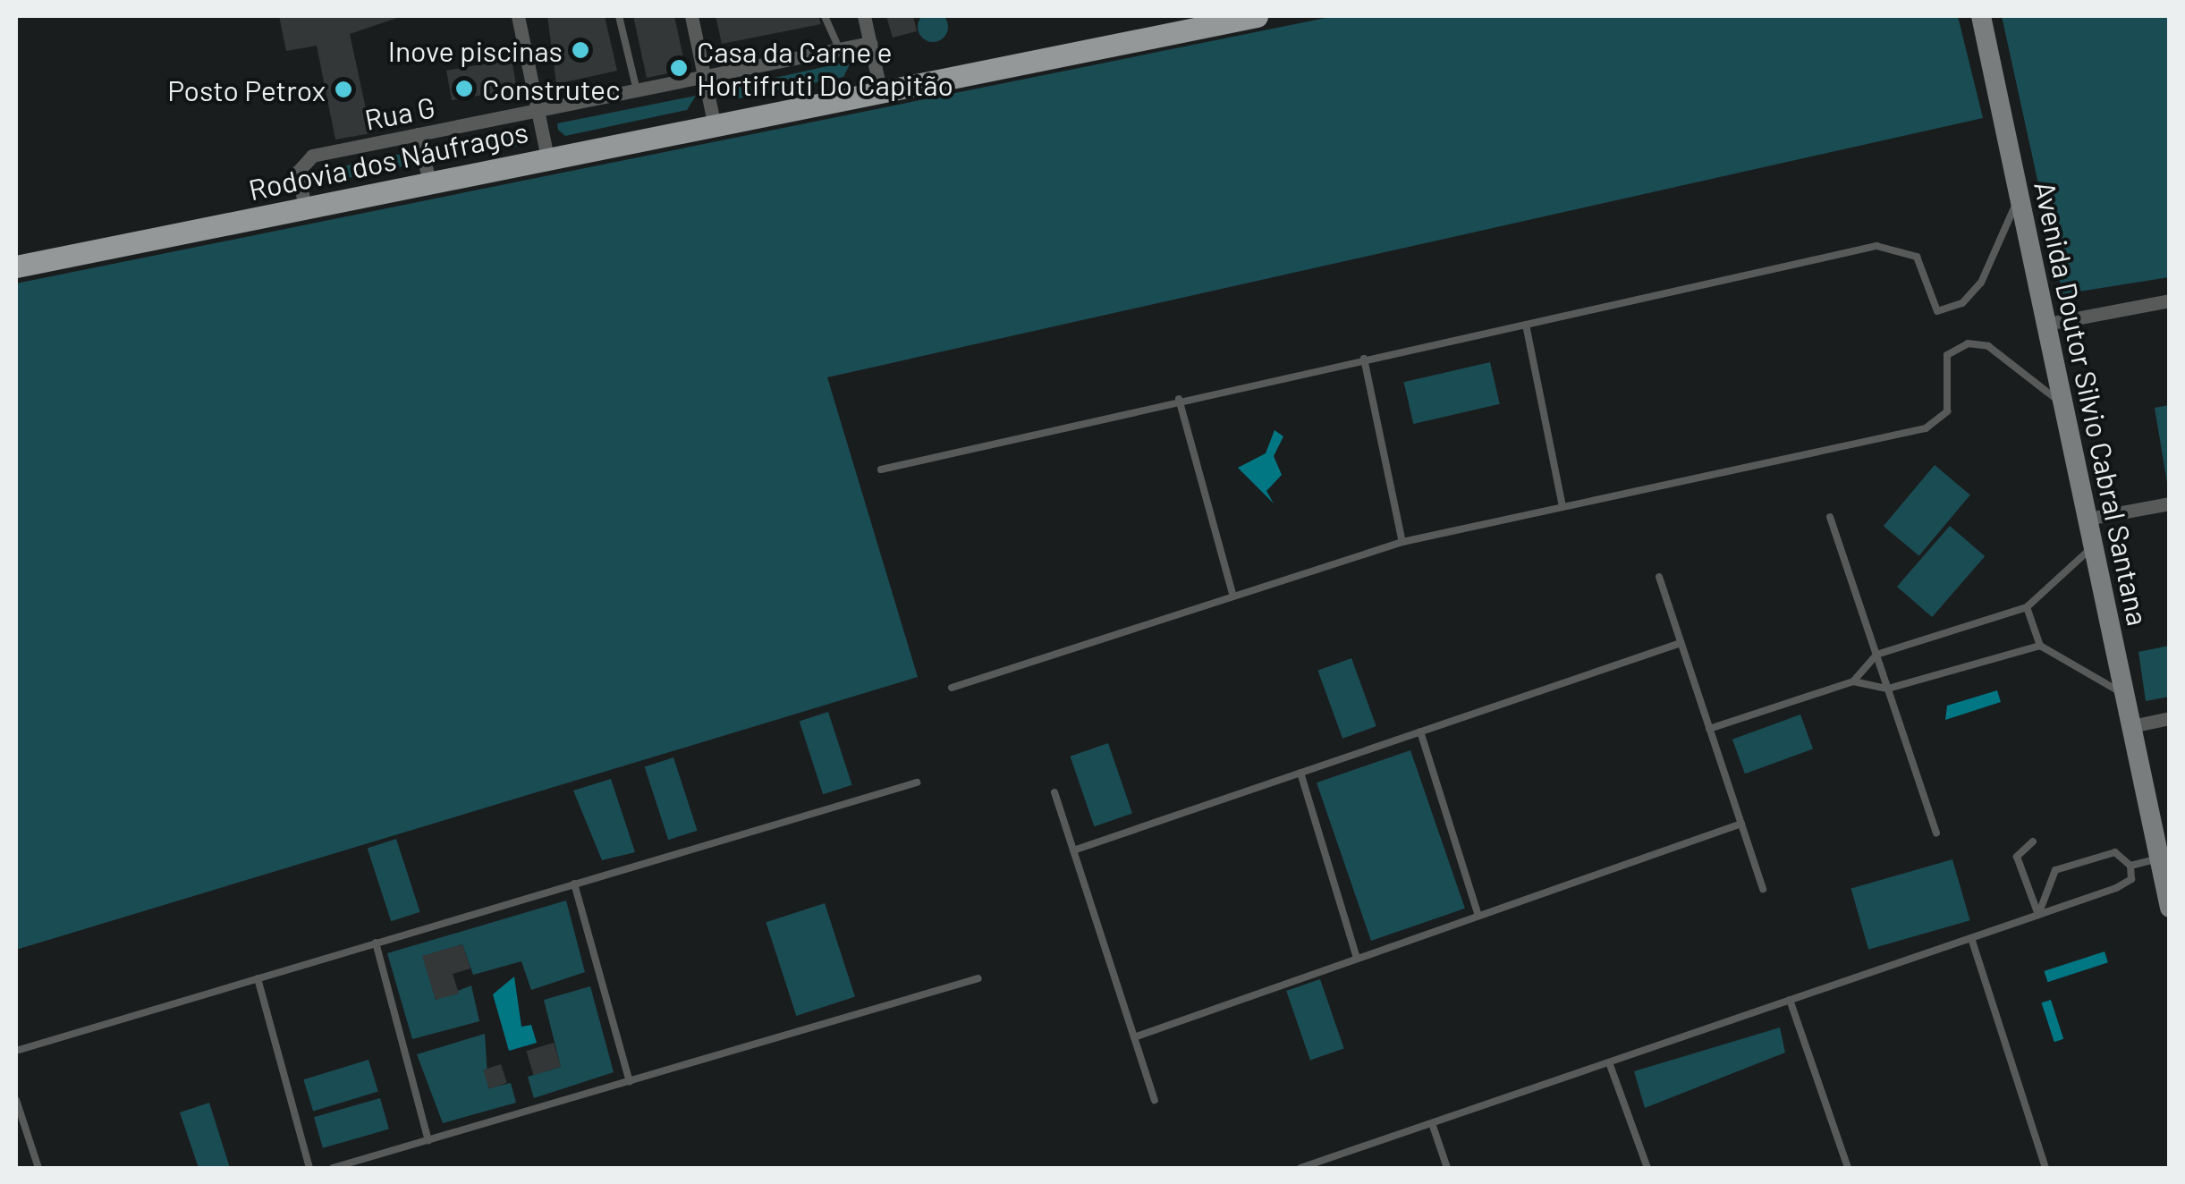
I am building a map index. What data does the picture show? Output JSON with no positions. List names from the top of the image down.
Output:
{
  "streets": {
    "main road": ["Rodovia dos Náufragos"],
    "street": ["Rua G", "Avenida Doutor Silvio Cabral Santana"]
  },
  "crossings": [
    ["Rua G", "Rodovia dos Náufragos"]
  ],
  "places": [
    "Inove piscinas",
    "Casa da Carne e Hortifruti Do Capitão",
    "Construtec",
    "Posto Petrox"
  ]
}
